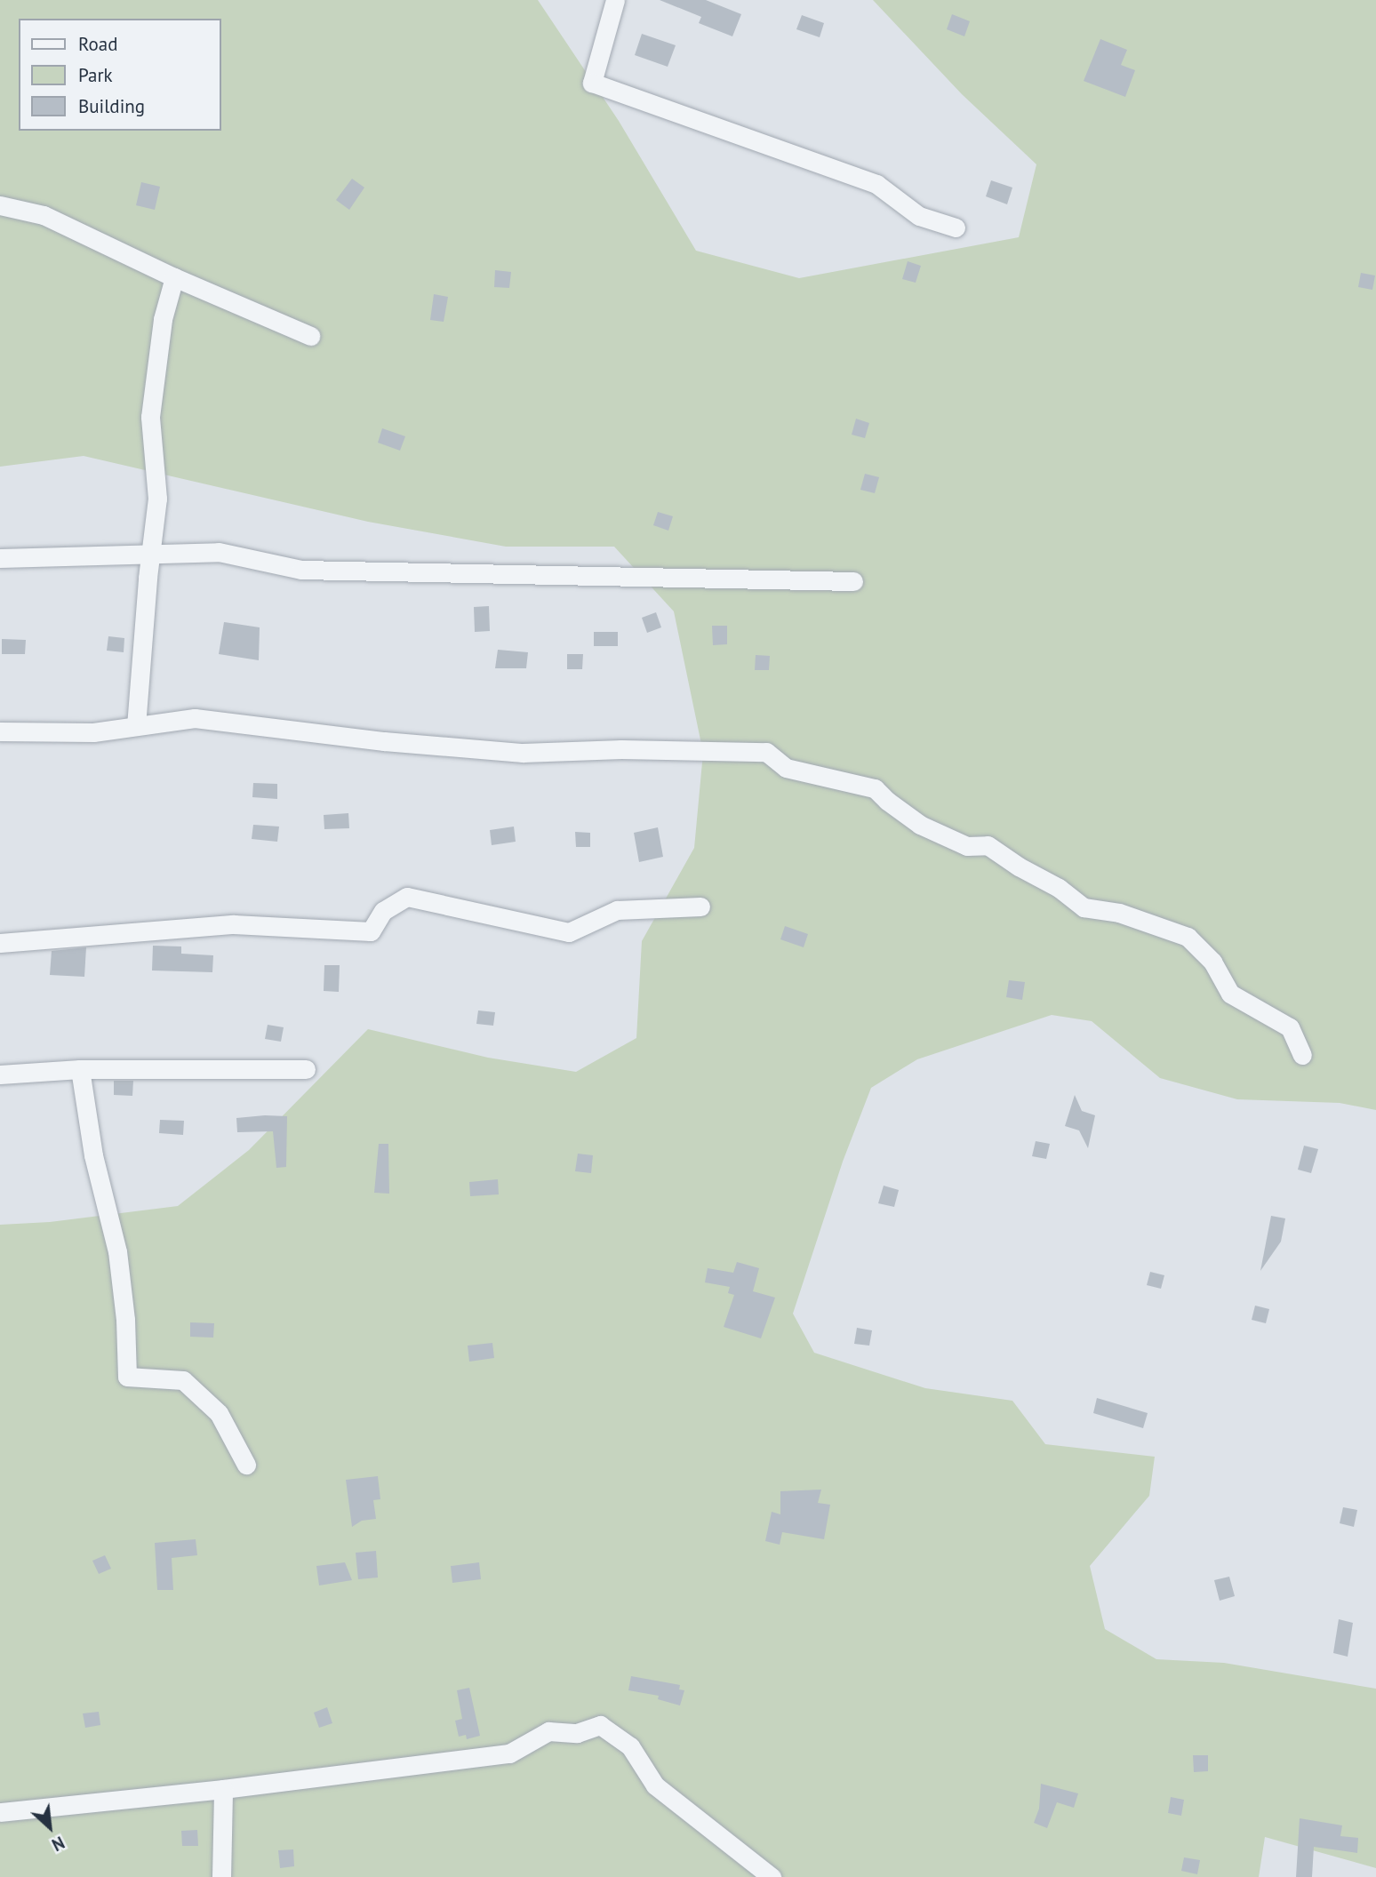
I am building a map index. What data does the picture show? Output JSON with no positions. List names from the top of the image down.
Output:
{
  "legend": ["Road", "Park", "Building"],
  "north": "bottom right"
}
